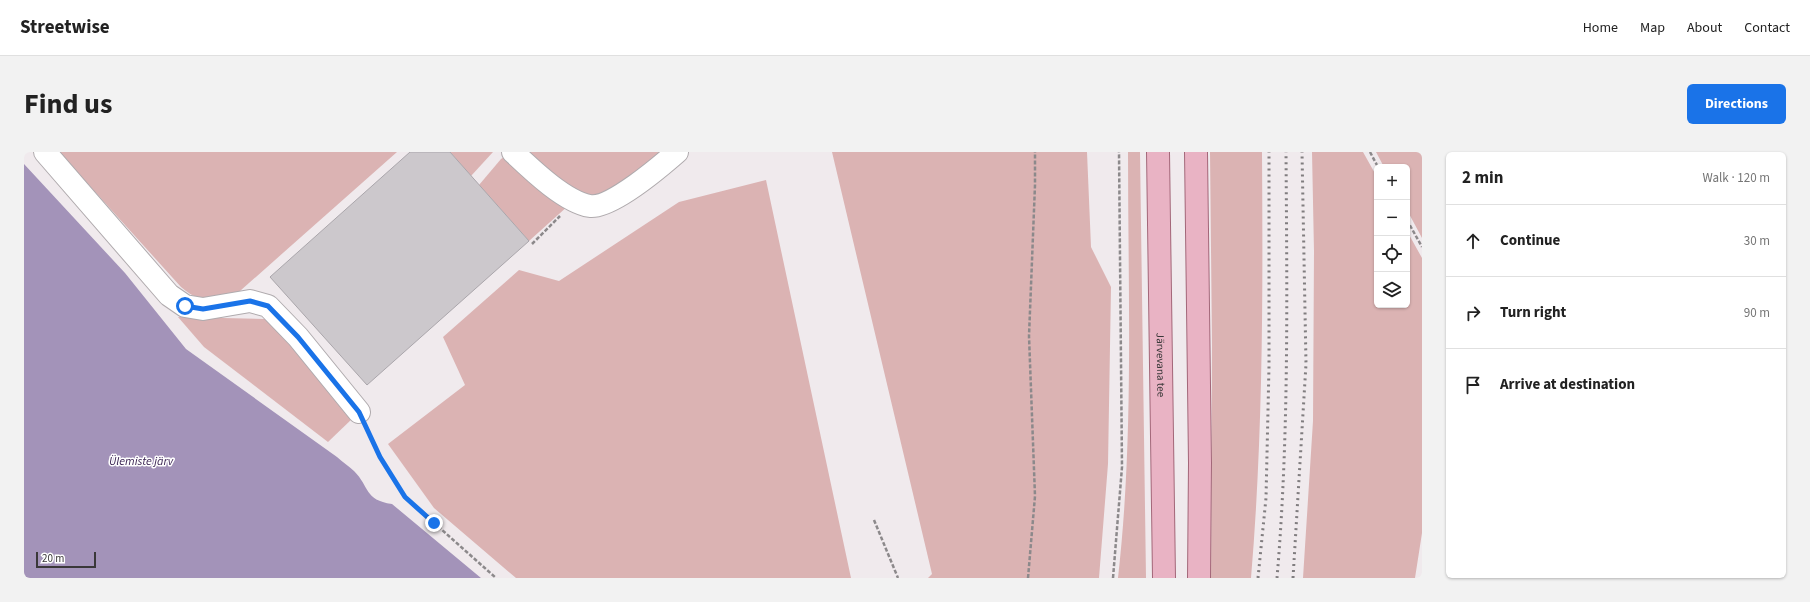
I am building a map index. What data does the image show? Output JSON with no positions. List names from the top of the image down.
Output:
{
  "streets": {
    "main road": ["Järvevana tee"]
  },
  "water": ["Ülemiste järv"],
  "scale_bar": "20 m",
  "page": {
    "header": "Streetwise",
    "nav": [
      "Home",
      "Map",
      "About",
      "Contact"
    ],
    "title": "Find us",
    "buttons": "Directions",
    "heading": ["2 min", "Walk · 120 m"],
    "map_buttons": ["+", "−"],
    "list": [
      ["Continue", "30 m"],
      ["Turn right", "90 m"],
      "Arrive at destination"
    ],
    "scale": "20 m"
  }
}
